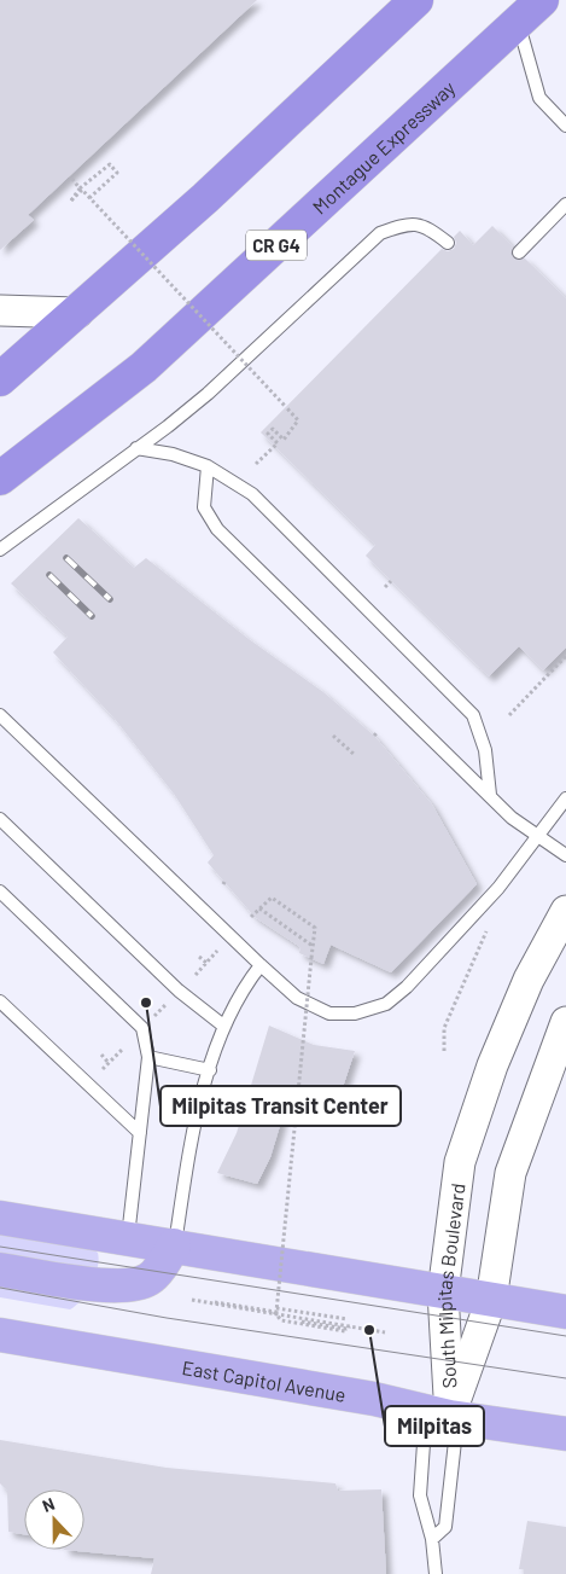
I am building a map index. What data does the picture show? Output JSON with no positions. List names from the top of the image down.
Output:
{
  "streets": {
    "highway": ["Montague Expressway", "CR G4"],
    "main road": ["East Capitol Avenue"],
    "street": ["South Milpitas Boulevard"]
  },
  "crossings": [
    ["South Milpitas Boulevard", "East Capitol Avenue"]
  ],
  "places": ["Milpitas Transit Center", "Milpitas"],
  "north": "top"
}
